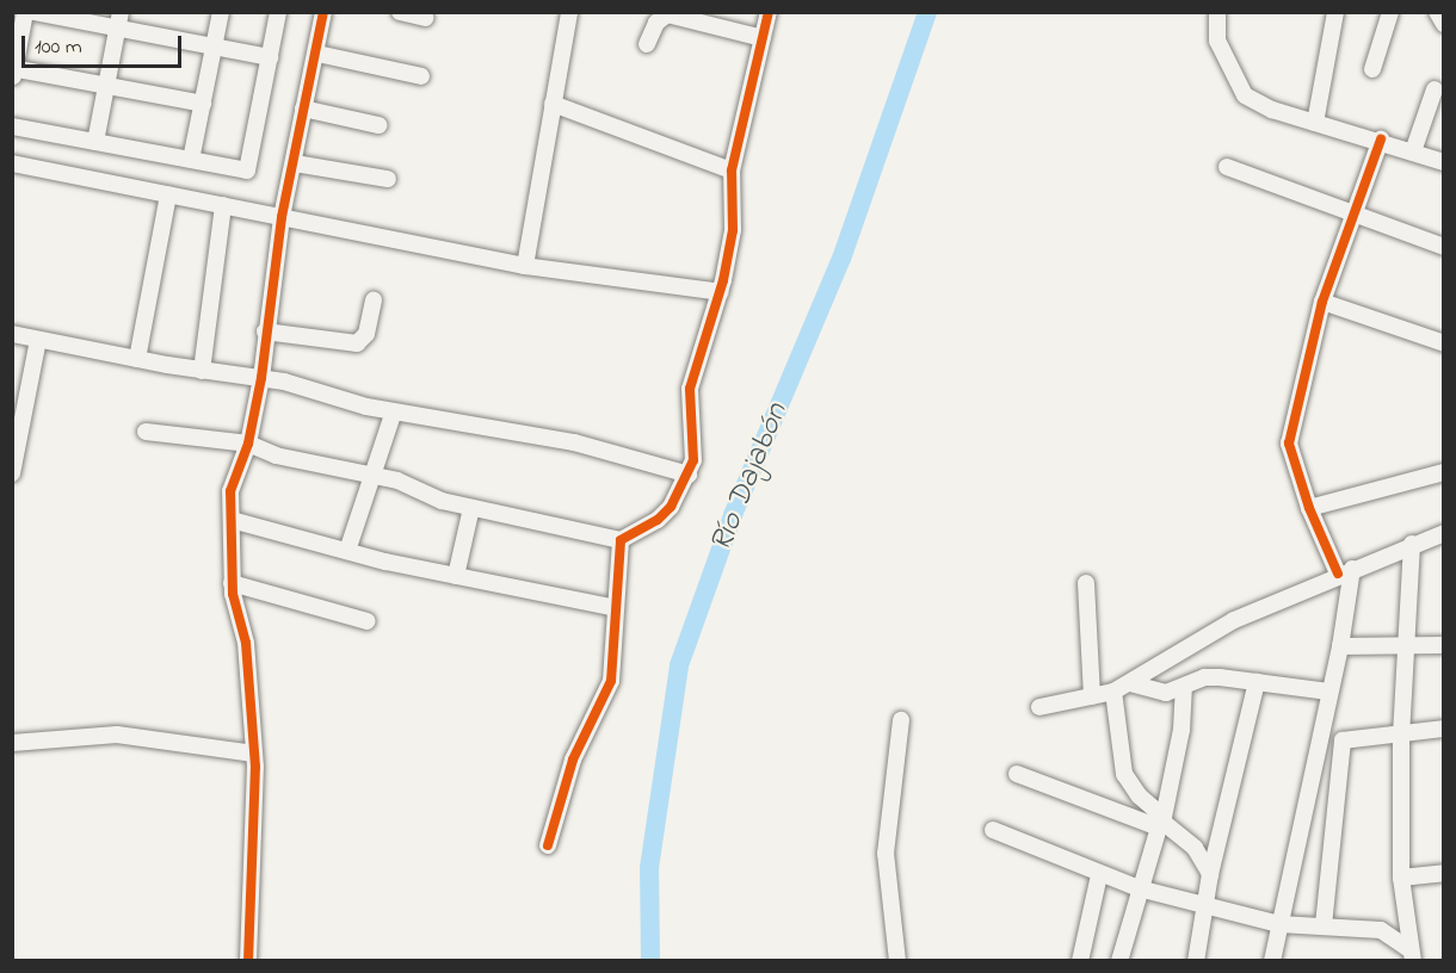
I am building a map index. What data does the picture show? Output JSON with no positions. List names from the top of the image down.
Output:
{
  "water": ["Río Dajabón"],
  "scale_bar": "100 m"
}
